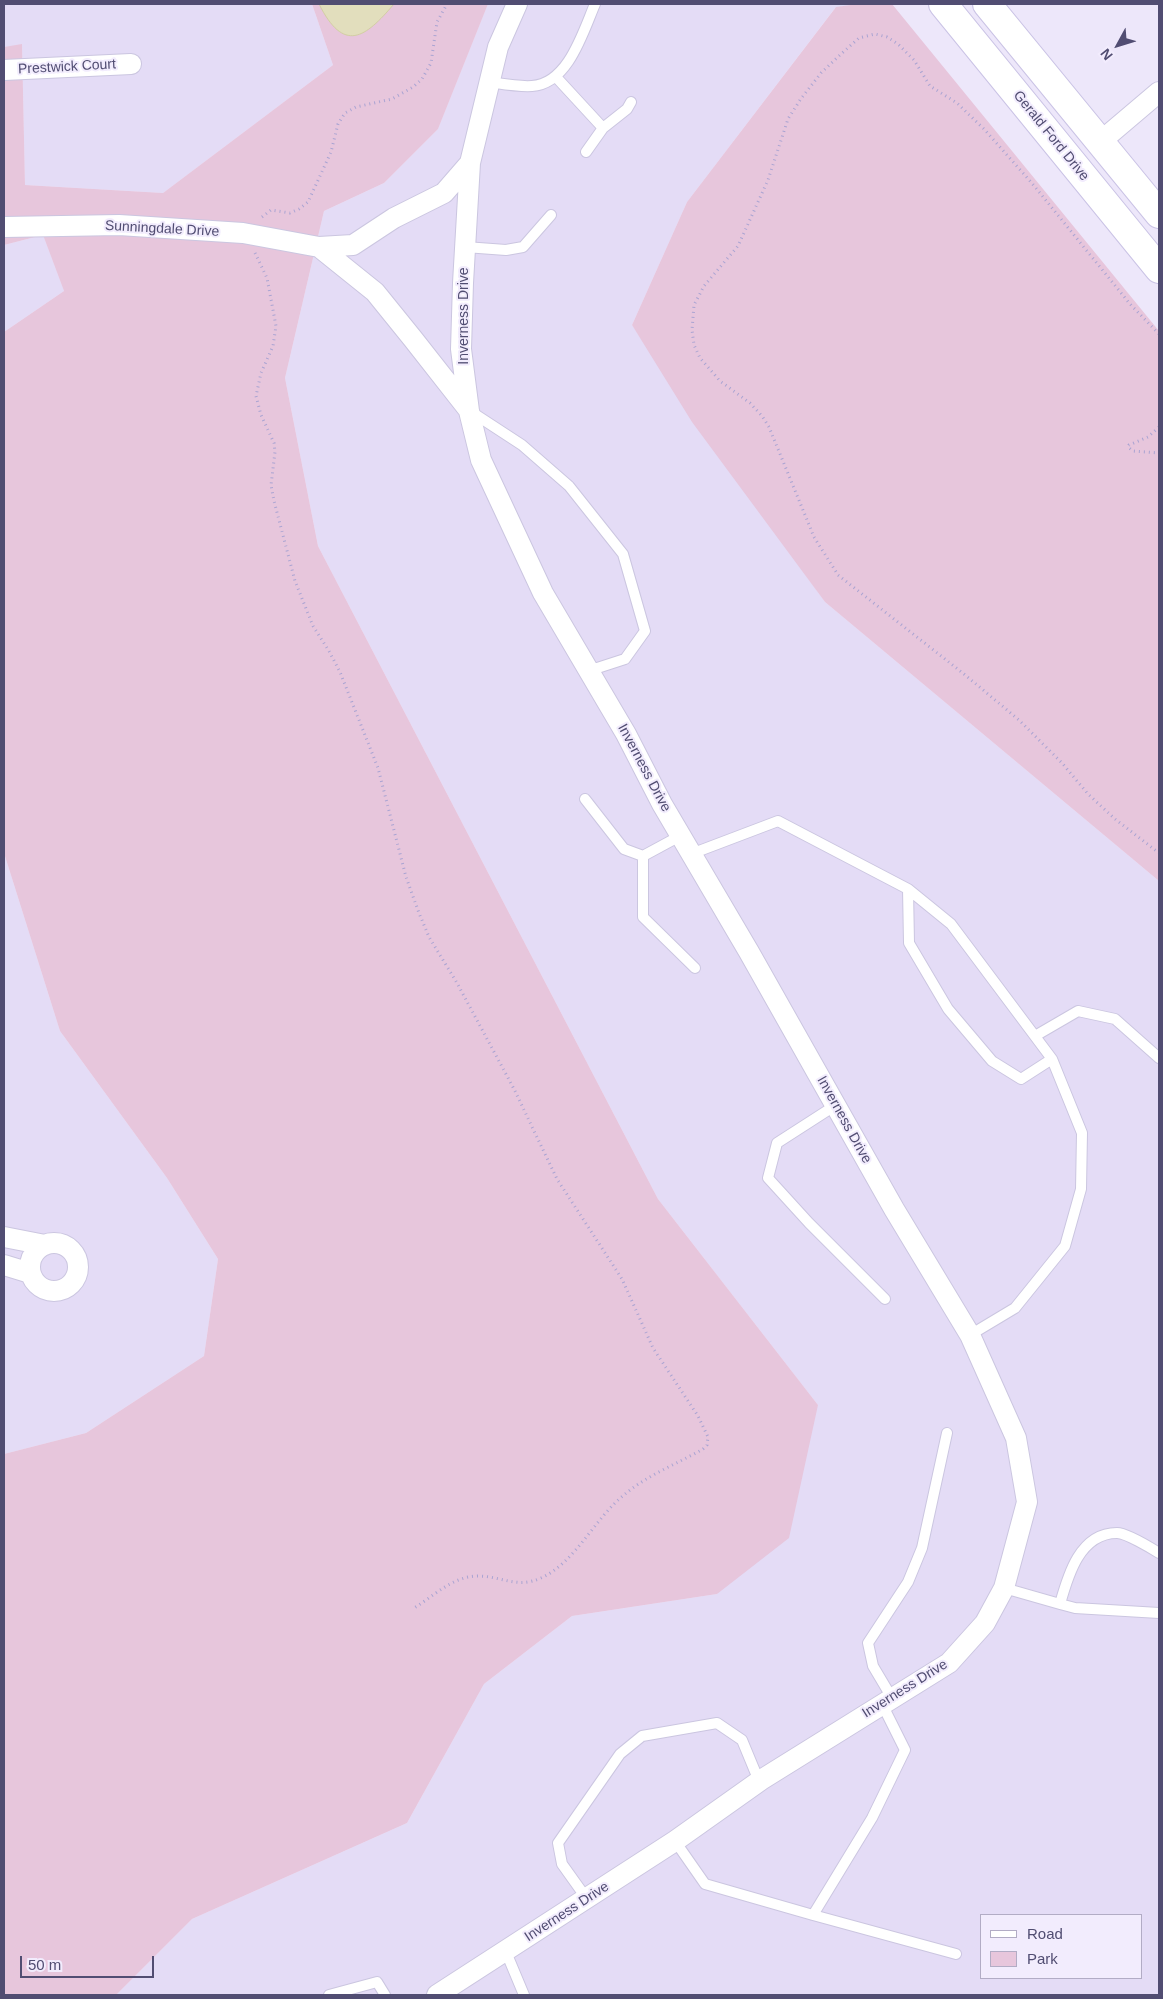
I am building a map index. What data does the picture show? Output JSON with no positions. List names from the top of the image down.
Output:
{
  "streets": {
    "main road": ["Gerald Ford Drive"],
    "street": ["Prestwick Court", "Sunningdale Drive", "Inverness Drive"]
  },
  "crossings": [
    ["Sunningdale Drive", "Inverness Drive"]
  ],
  "legend": ["Road", "Park"],
  "scale_bar": "50 m",
  "north": "bottom left"
}
